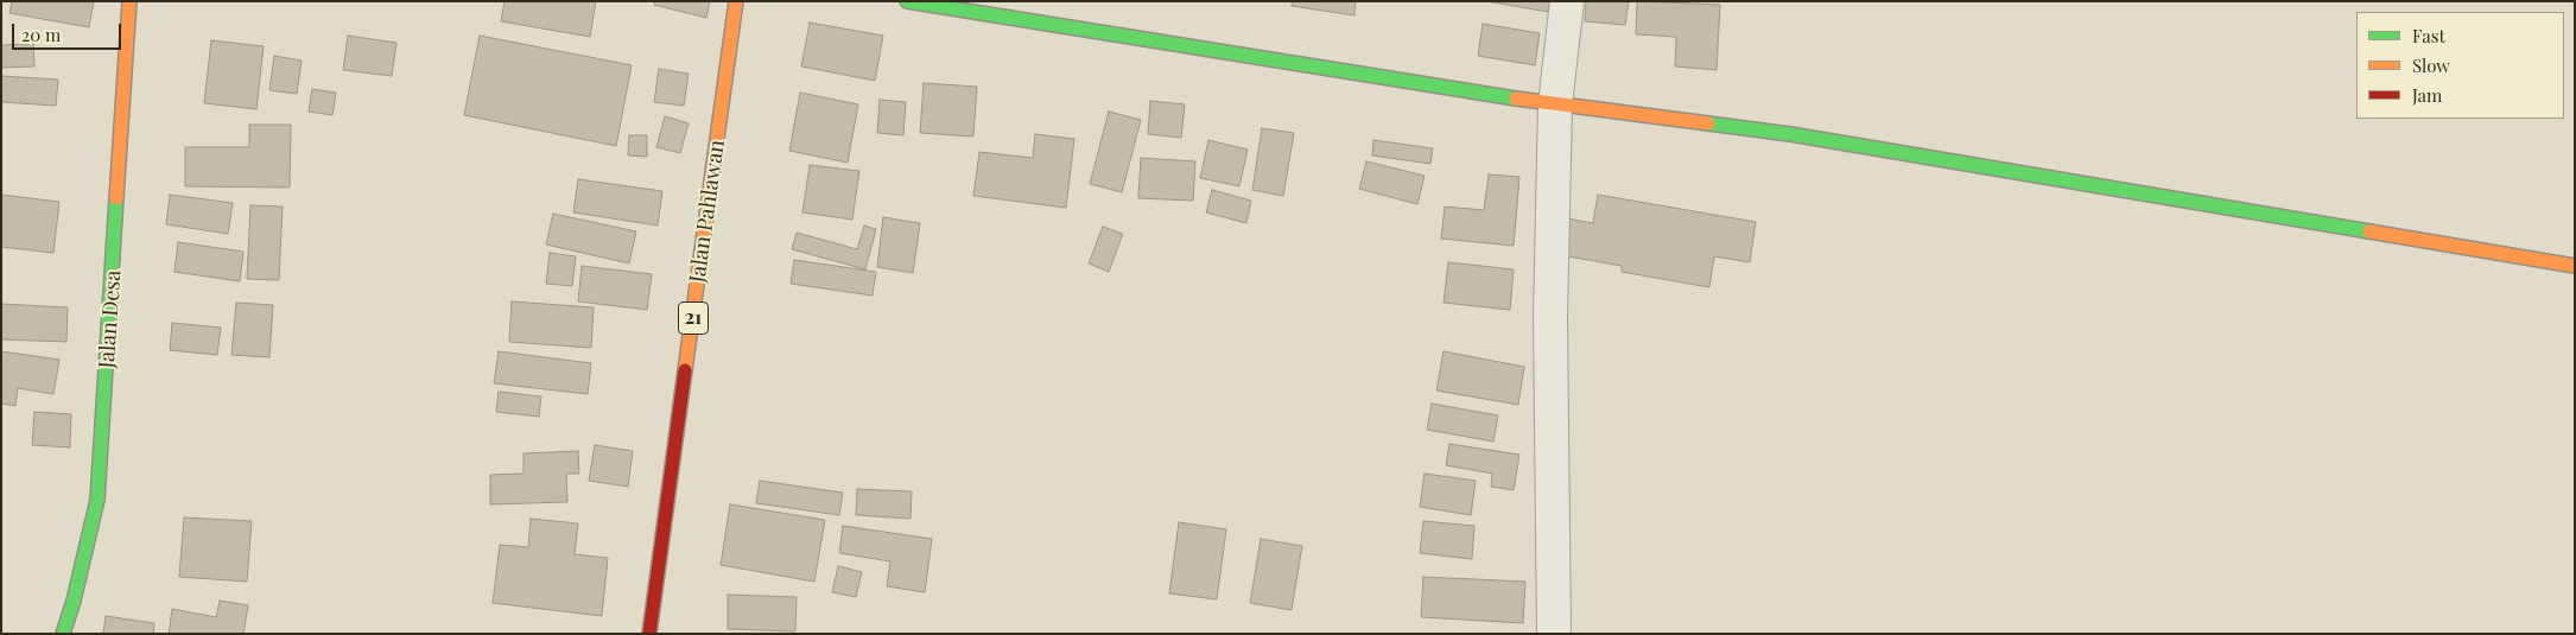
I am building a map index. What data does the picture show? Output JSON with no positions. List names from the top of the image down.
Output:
{
  "streets": {
    "main road": ["Jalan Pahlawan", "21", "Jalan Desa"]
  },
  "legend": ["Fast", "Slow", "Jam"],
  "scale_bar": "20 m"
}
